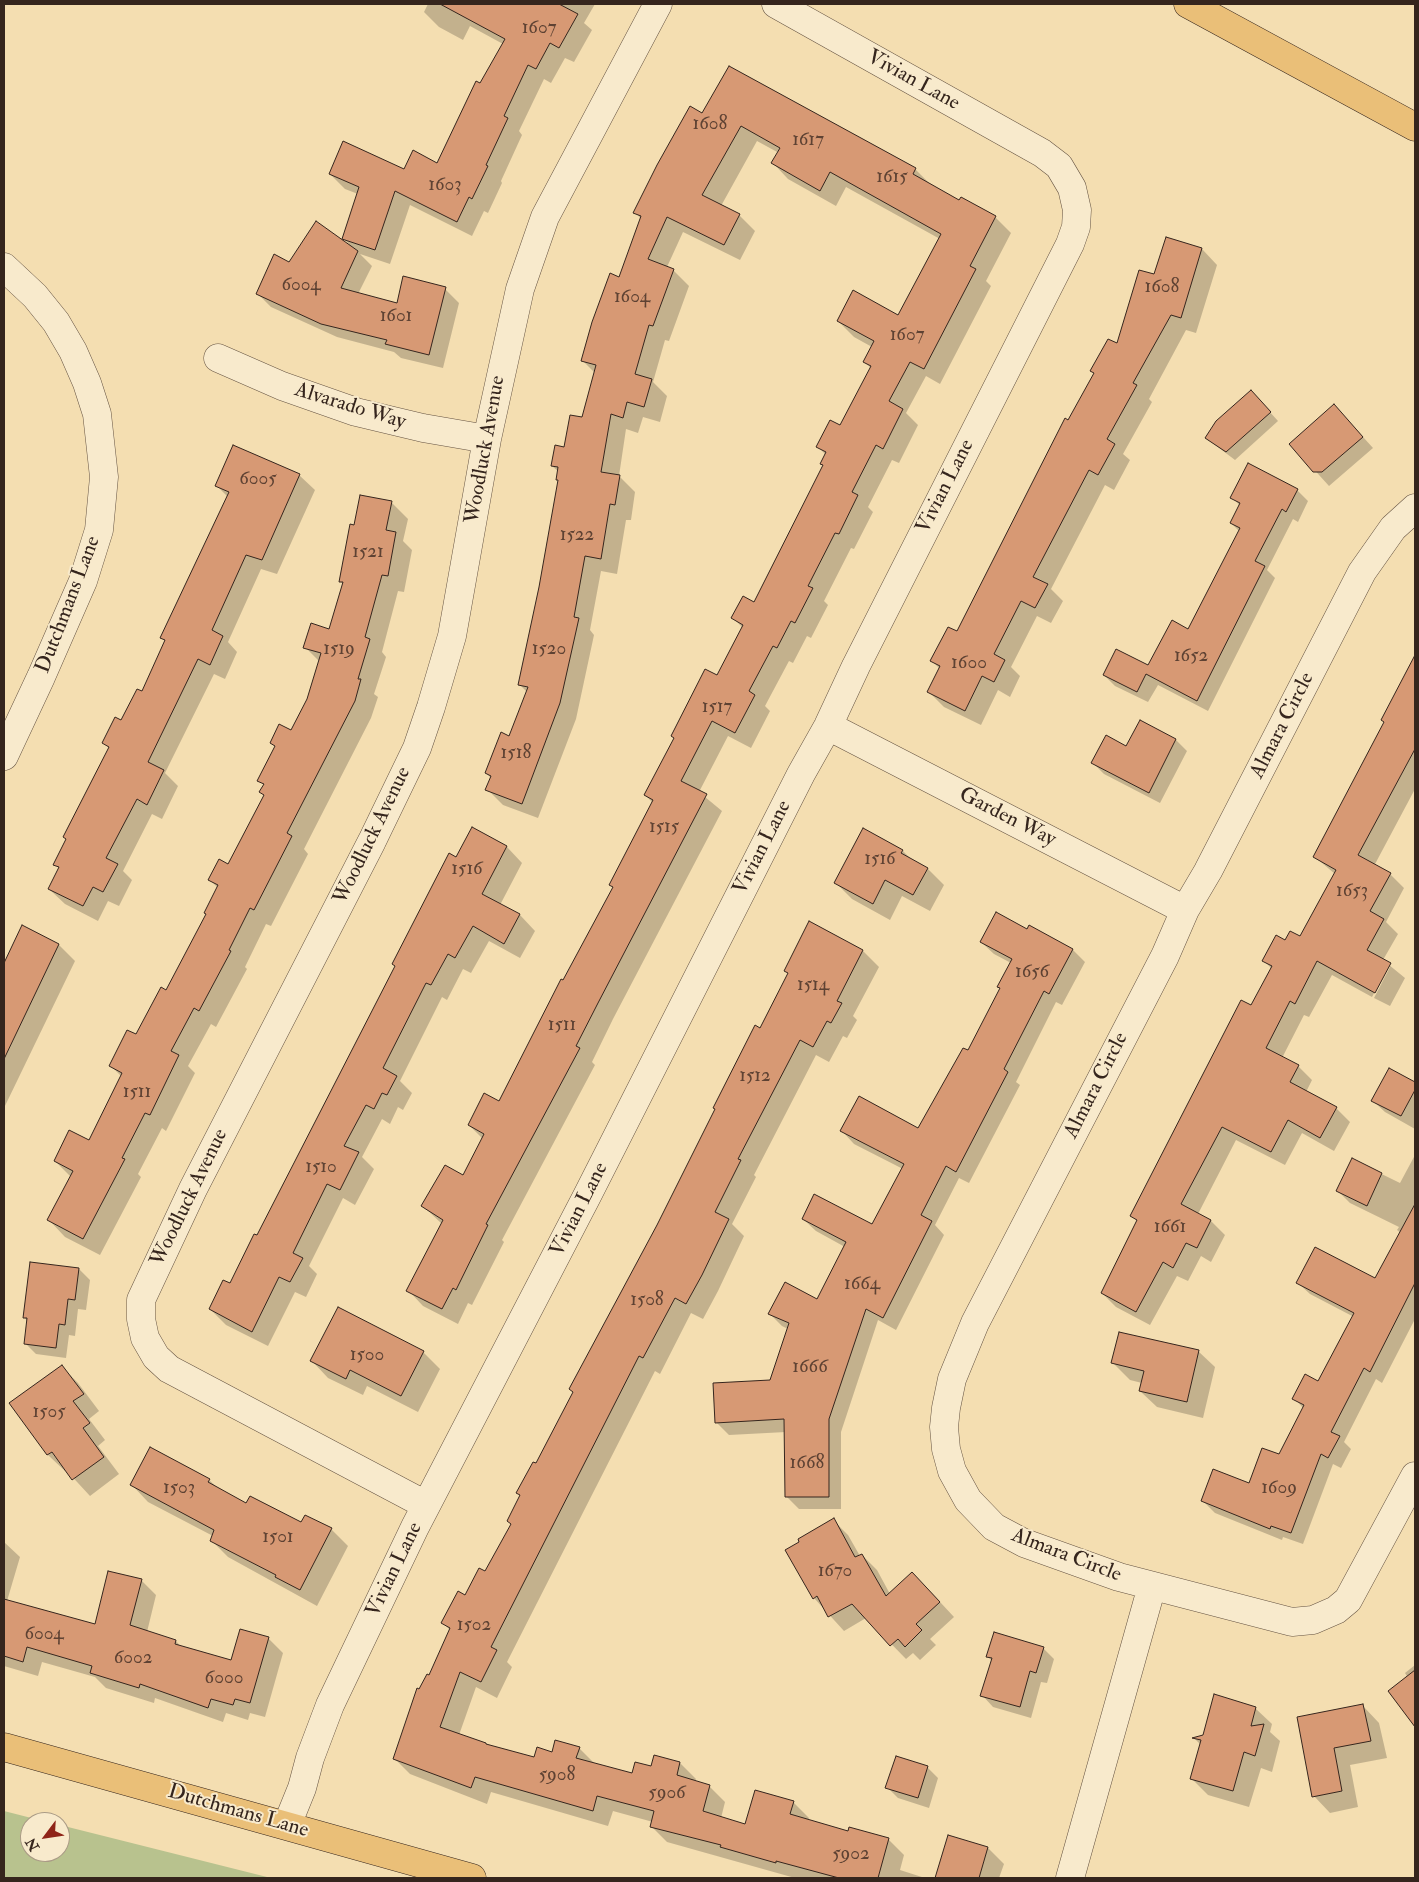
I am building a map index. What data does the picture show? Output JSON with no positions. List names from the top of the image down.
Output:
{
  "streets": {
    "main road": ["Dutchmans Lane"],
    "street": [
      "Vivian Lane",
      "Alvarado Way",
      "Woodluck Avenue",
      "Almara Circle",
      "Garden Way"
    ]
  },
  "crossings": [
    ["Vivian Lane", "Woodluck Avenue"],
    ["Vivian Lane", "Dutchmans Lane"],
    ["Vivian Lane", "Garden Way"],
    ["Alvarado Way", "Woodluck Avenue"],
    ["Almara Circle", "Garden Way"]
  ],
  "house_numbers": [
    "1607",
    "1608",
    "1617",
    "1615",
    "1603",
    "6004",
    "1608",
    "1604",
    "1601",
    "1607",
    "6005",
    "1522",
    "1521",
    "1519",
    "1520",
    "1652",
    "1600",
    "1517",
    "1518",
    "1515",
    "1516",
    "1516",
    "1653",
    "1656",
    "1514",
    "1511",
    "1512",
    "1511",
    "1510",
    "1661",
    "1664",
    "1508",
    "1500",
    "1666",
    "1505",
    "1668",
    "1503",
    "1609",
    "1501",
    "1670",
    "1502",
    "6004",
    "6002",
    "6000",
    "5908",
    "5906",
    "5902"
  ],
  "north": "bottom left"
}
